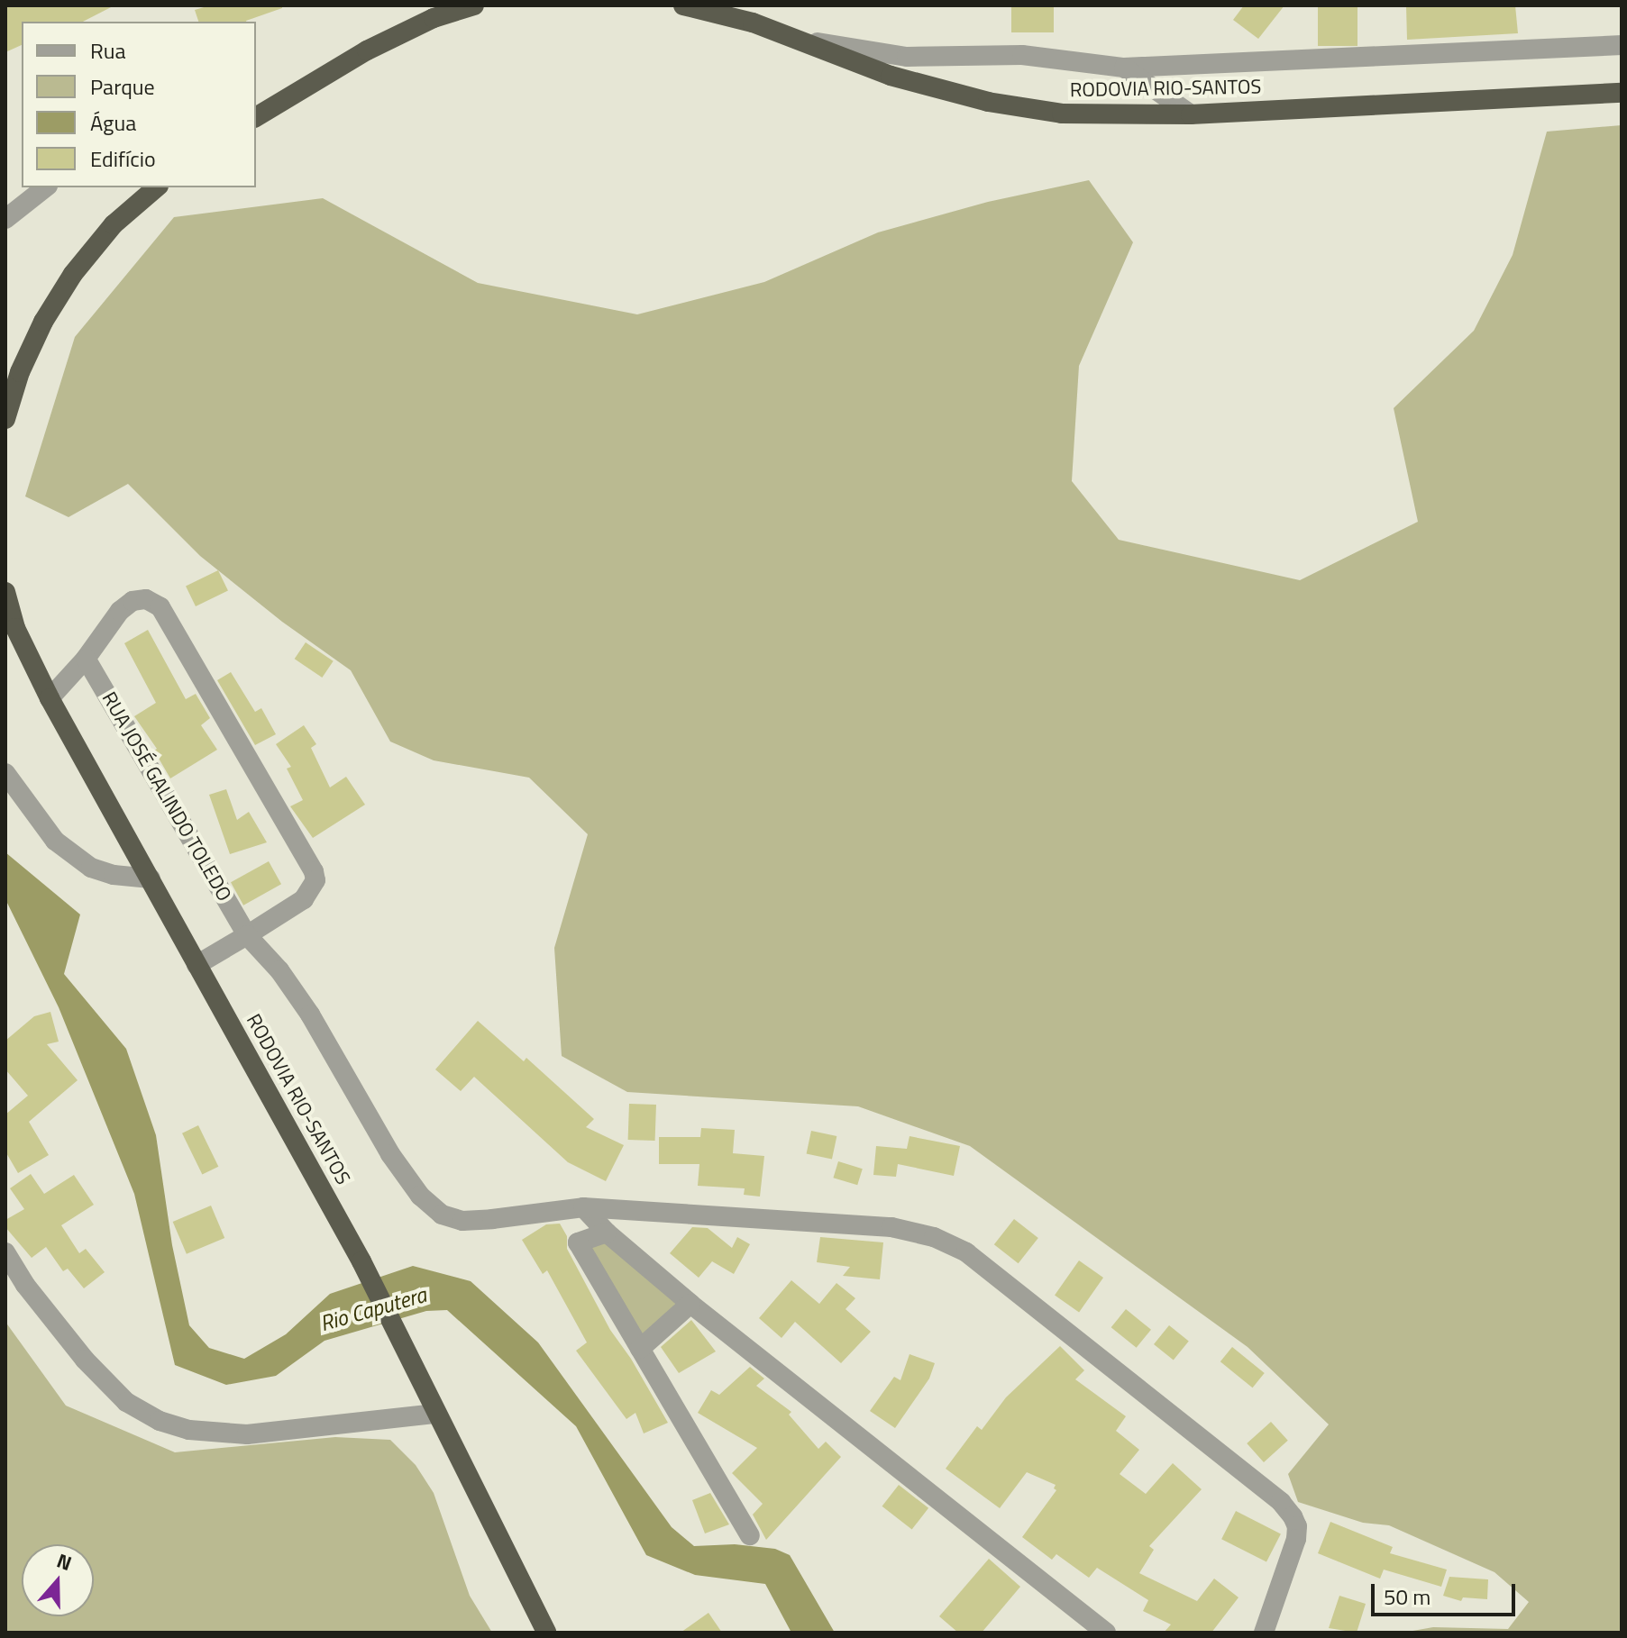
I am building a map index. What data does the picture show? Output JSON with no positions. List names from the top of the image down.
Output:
{
  "streets": {
    "highway": ["RODOVIA RIO-SANTOS"],
    "street": ["RUA JOSÉ GALINDO TOLEDO"]
  },
  "water": ["Rio Caputera"],
  "legend": [
    "Rua",
    "Parque",
    "Água",
    "Edifício"
  ],
  "scale_bar": "50 m",
  "north": "top"
}
